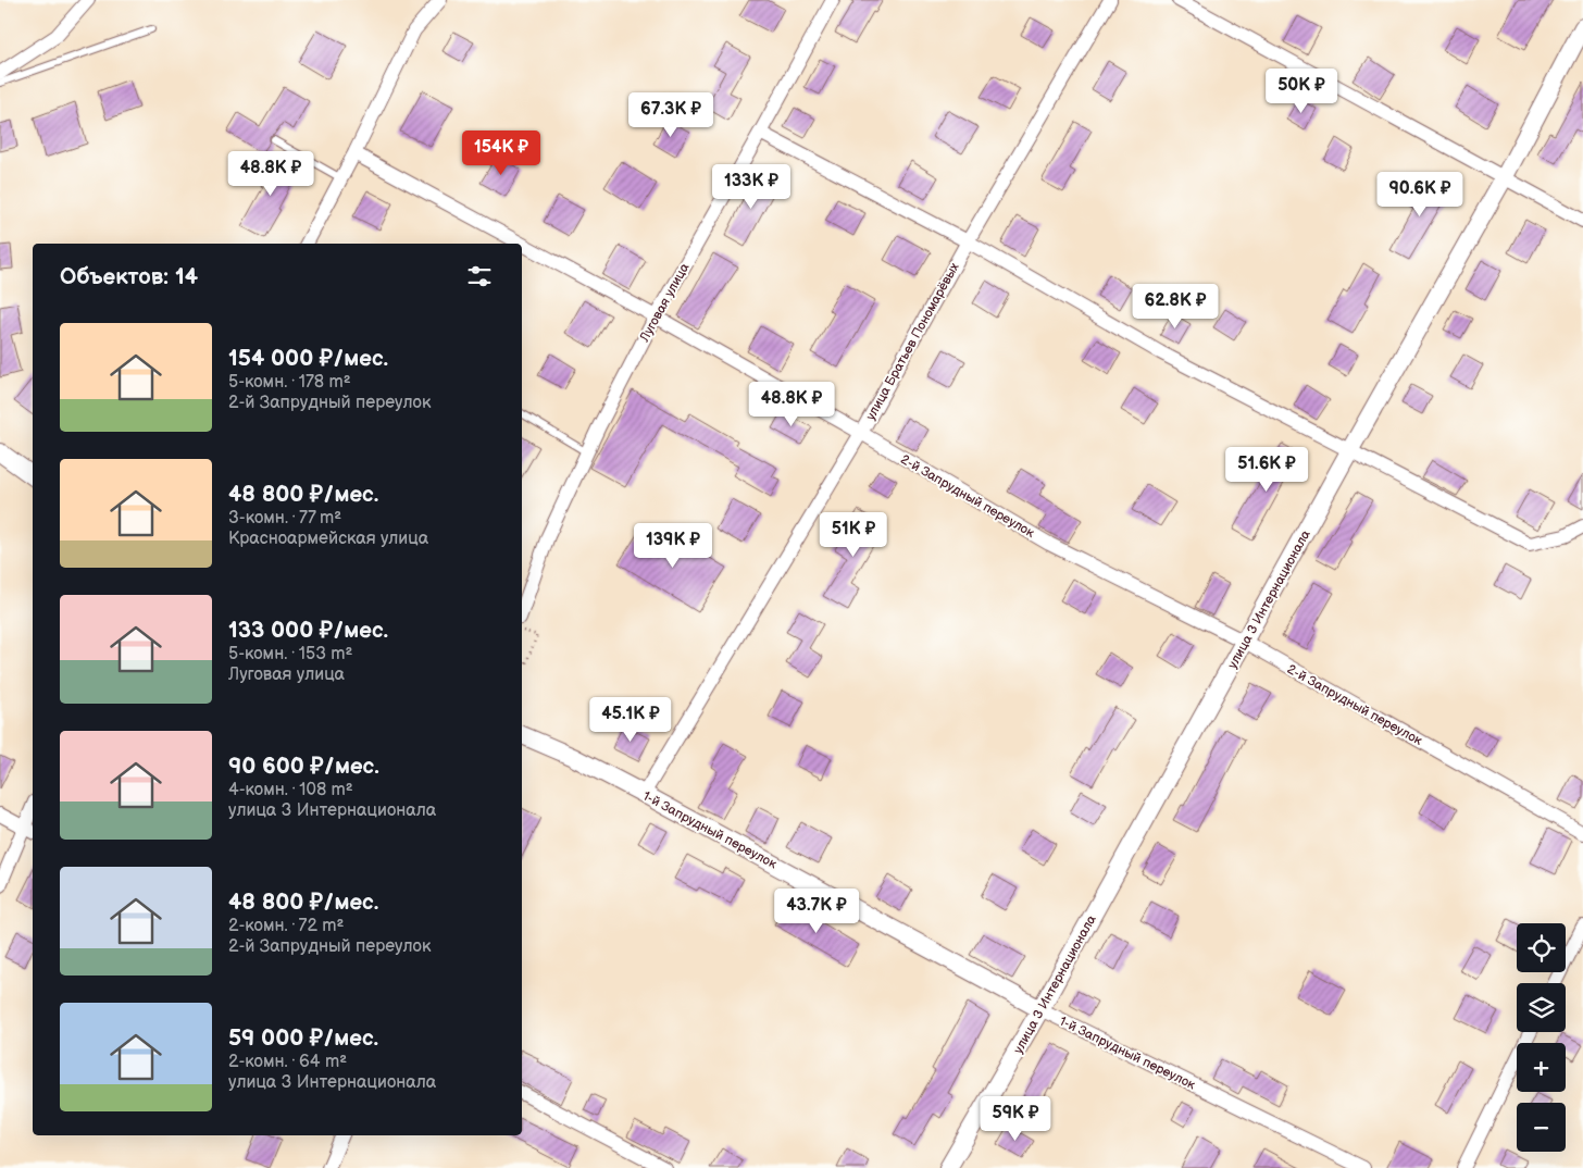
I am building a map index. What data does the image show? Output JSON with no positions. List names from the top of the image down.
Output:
{
  "streets": {
    "street": [
      "Луговая улица",
      "улица Братьев Пономарёвых",
      "2-й Запрудный переулок",
      "улица 3 Интернационала",
      "1-й Запрудный переулок"
    ]
  },
  "crossings": [
    ["Луговая улица", "2-й Запрудный переулок"],
    ["улица Братьев Пономарёвых", "2-й Запрудный переулок"],
    ["улица Братьев Пономарёвых", "1-й Запрудный переулок"],
    ["2-й Запрудный переулок", "улица 3 Интернационала"],
    ["улица 3 Интернационала", "1-й Запрудный переулок"]
  ],
  "page": {
    "price": [
      "50K ₽",
      "67.3K ₽",
      "154K ₽",
      "48.8K ₽",
      "133K ₽",
      "90.6K ₽",
      "62.8K ₽",
      "48.8K ₽",
      "51.6K ₽",
      "51K ₽",
      "139K ₽",
      "45.1K ₽",
      "43.7K ₽",
      "59K ₽"
    ],
    "heading": "Объектов: 14",
    "list": [
      {
        "name": "154 000 ₽/мес.",
        "note": "5-комн. · 178 m² · 2-й Запрудный переулок"
      },
      {
        "name": "48 800 ₽/мес.",
        "note": "3-комн. · 77 m² · Красноармейская улица"
      },
      {
        "name": "133 000 ₽/мес.",
        "note": "5-комн. · 153 m² · Луговая улица"
      },
      {
        "name": "90 600 ₽/мес.",
        "note": "4-комн. · 108 m² · улица 3 Интернационала"
      },
      {
        "name": "48 800 ₽/мес.",
        "note": "2-комн. · 72 m² · 2-й Запрудный переулок"
      },
      {
        "name": "59 000 ₽/мес.",
        "note": "2-комн. · 64 m² · улица 3 Интернационала"
      }
    ],
    "map_buttons": ["+", "−"]
  }
}
